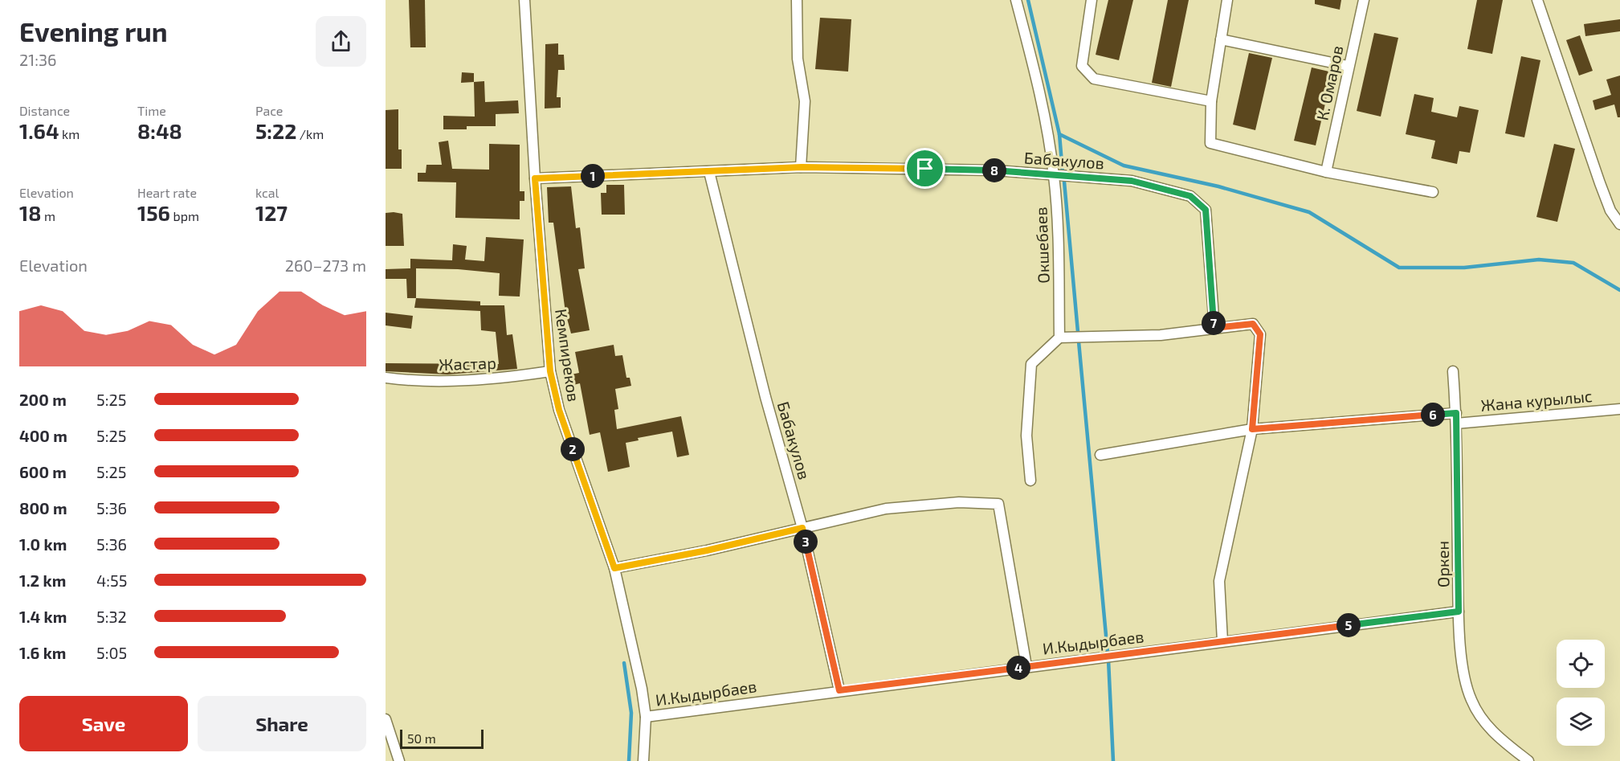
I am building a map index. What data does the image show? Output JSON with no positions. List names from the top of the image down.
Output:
{
  "streets": {
    "street": [
      "К. Омаров",
      "Бабакулов",
      "Окшебаев",
      "Кемпиреков",
      "Жастар",
      "Жана курылыс",
      "Оркен",
      "И.Кыдырбаев"
    ]
  },
  "crossings": [
    ["Бабакулов", "Окшебаев"],
    ["Бабакулов", "Кемпиреков"],
    ["Бабакулов", "И.Кыдырбаев"],
    ["Кемпиреков", "Жастар"],
    ["Кемпиреков", "И.Кыдырбаев"],
    ["Жана курылыс", "Оркен"],
    ["Оркен", "И.Кыдырбаев"]
  ],
  "scale_bar": "50 m",
  "page": {
    "heading": ["Evening run", "21:36"],
    "stats": [
      ["Distance", "1.64 km"],
      ["Time", "8:48"],
      ["Pace", "5:22 /km"],
      ["Elevation", "18 m"],
      ["Heart rate", "156 bpm"],
      ["kcal", "127"]
    ],
    "pins": [
      "8",
      "1",
      "7",
      "6",
      "2",
      "3",
      "5",
      "4"
    ],
    "chart": ["Elevation", "260–273 m"],
    "list": [
      {
        "name": "200 m",
        "note": "5:25"
      },
      {
        "name": "400 m",
        "note": "5:25"
      },
      {
        "name": "600 m",
        "note": "5:25"
      },
      {
        "name": "800 m",
        "note": "5:36"
      },
      {
        "name": "1.0 km",
        "note": "5:36"
      },
      {
        "name": "1.2 km",
        "note": "4:55"
      },
      {
        "name": "1.4 km",
        "note": "5:32"
      },
      {
        "name": "1.6 km",
        "note": "5:05"
      }
    ],
    "buttons": ["Save", "Share"],
    "scale": "50 m"
  }
}
